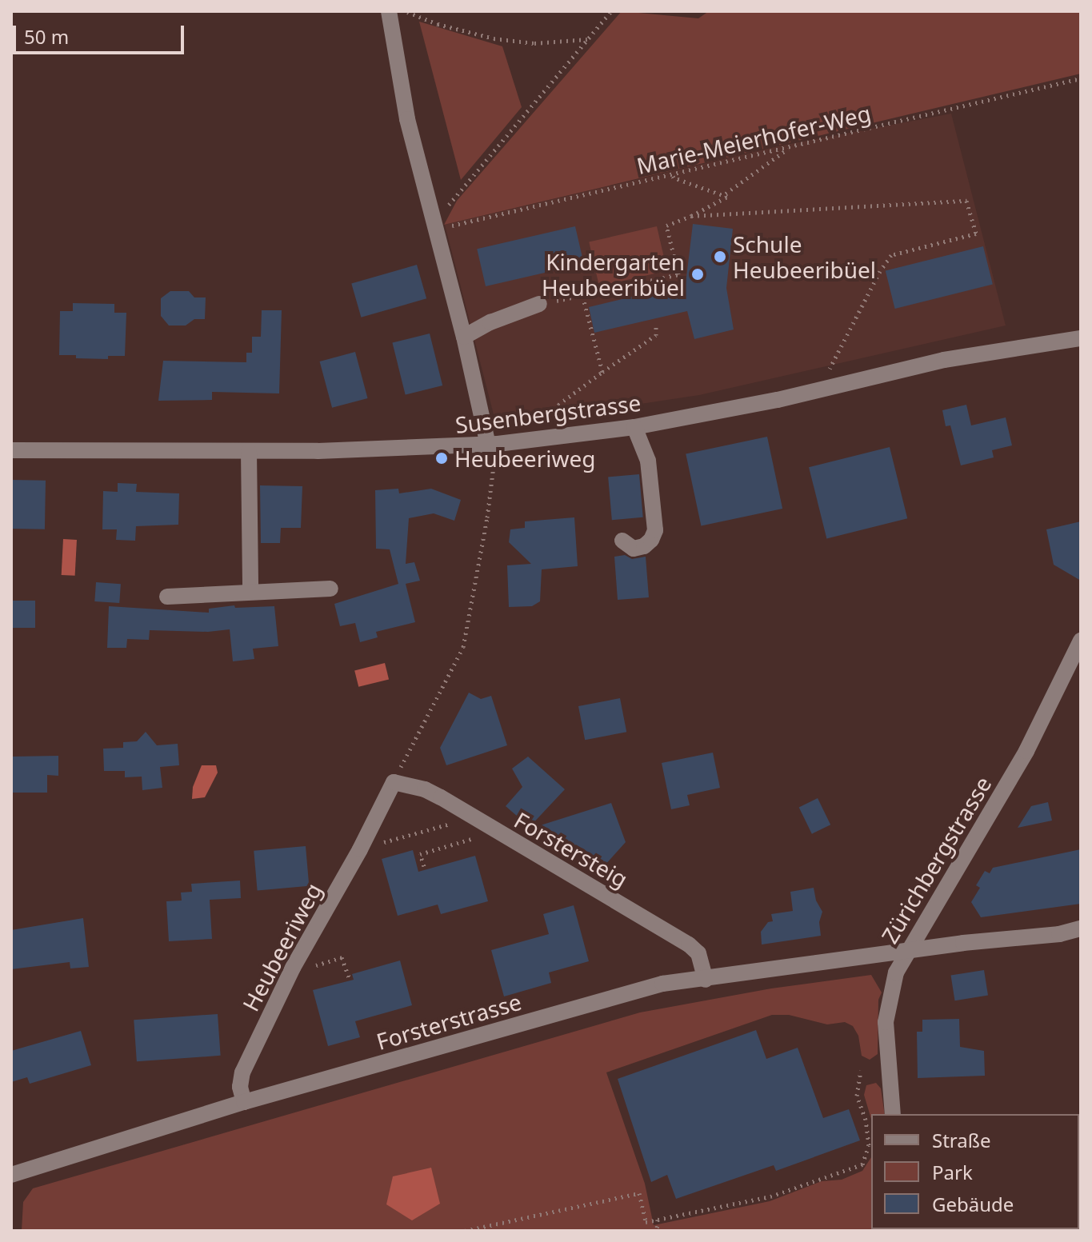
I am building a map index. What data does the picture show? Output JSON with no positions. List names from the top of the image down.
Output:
{
  "streets": {
    "street": [
      "Susenbergstrasse",
      "Forstersteig",
      "Zürichbergstrasse",
      "Heubeeriweg",
      "Forsterstrasse"
    ],
    "path": ["Marie-Meierhofer-Weg"]
  },
  "crossings": [
    ["Forstersteig", "Heubeeriweg"],
    ["Forstersteig", "Forsterstrasse"],
    ["Zürichbergstrasse", "Forsterstrasse"],
    ["Heubeeriweg", "Forsterstrasse"]
  ],
  "places": ["Schule Heubeeribüel", "Kindergarten Heubeeribüel", "Heubeeriweg"],
  "legend": ["Straße", "Park", "Gebäude"],
  "scale_bar": "50 m"
}
